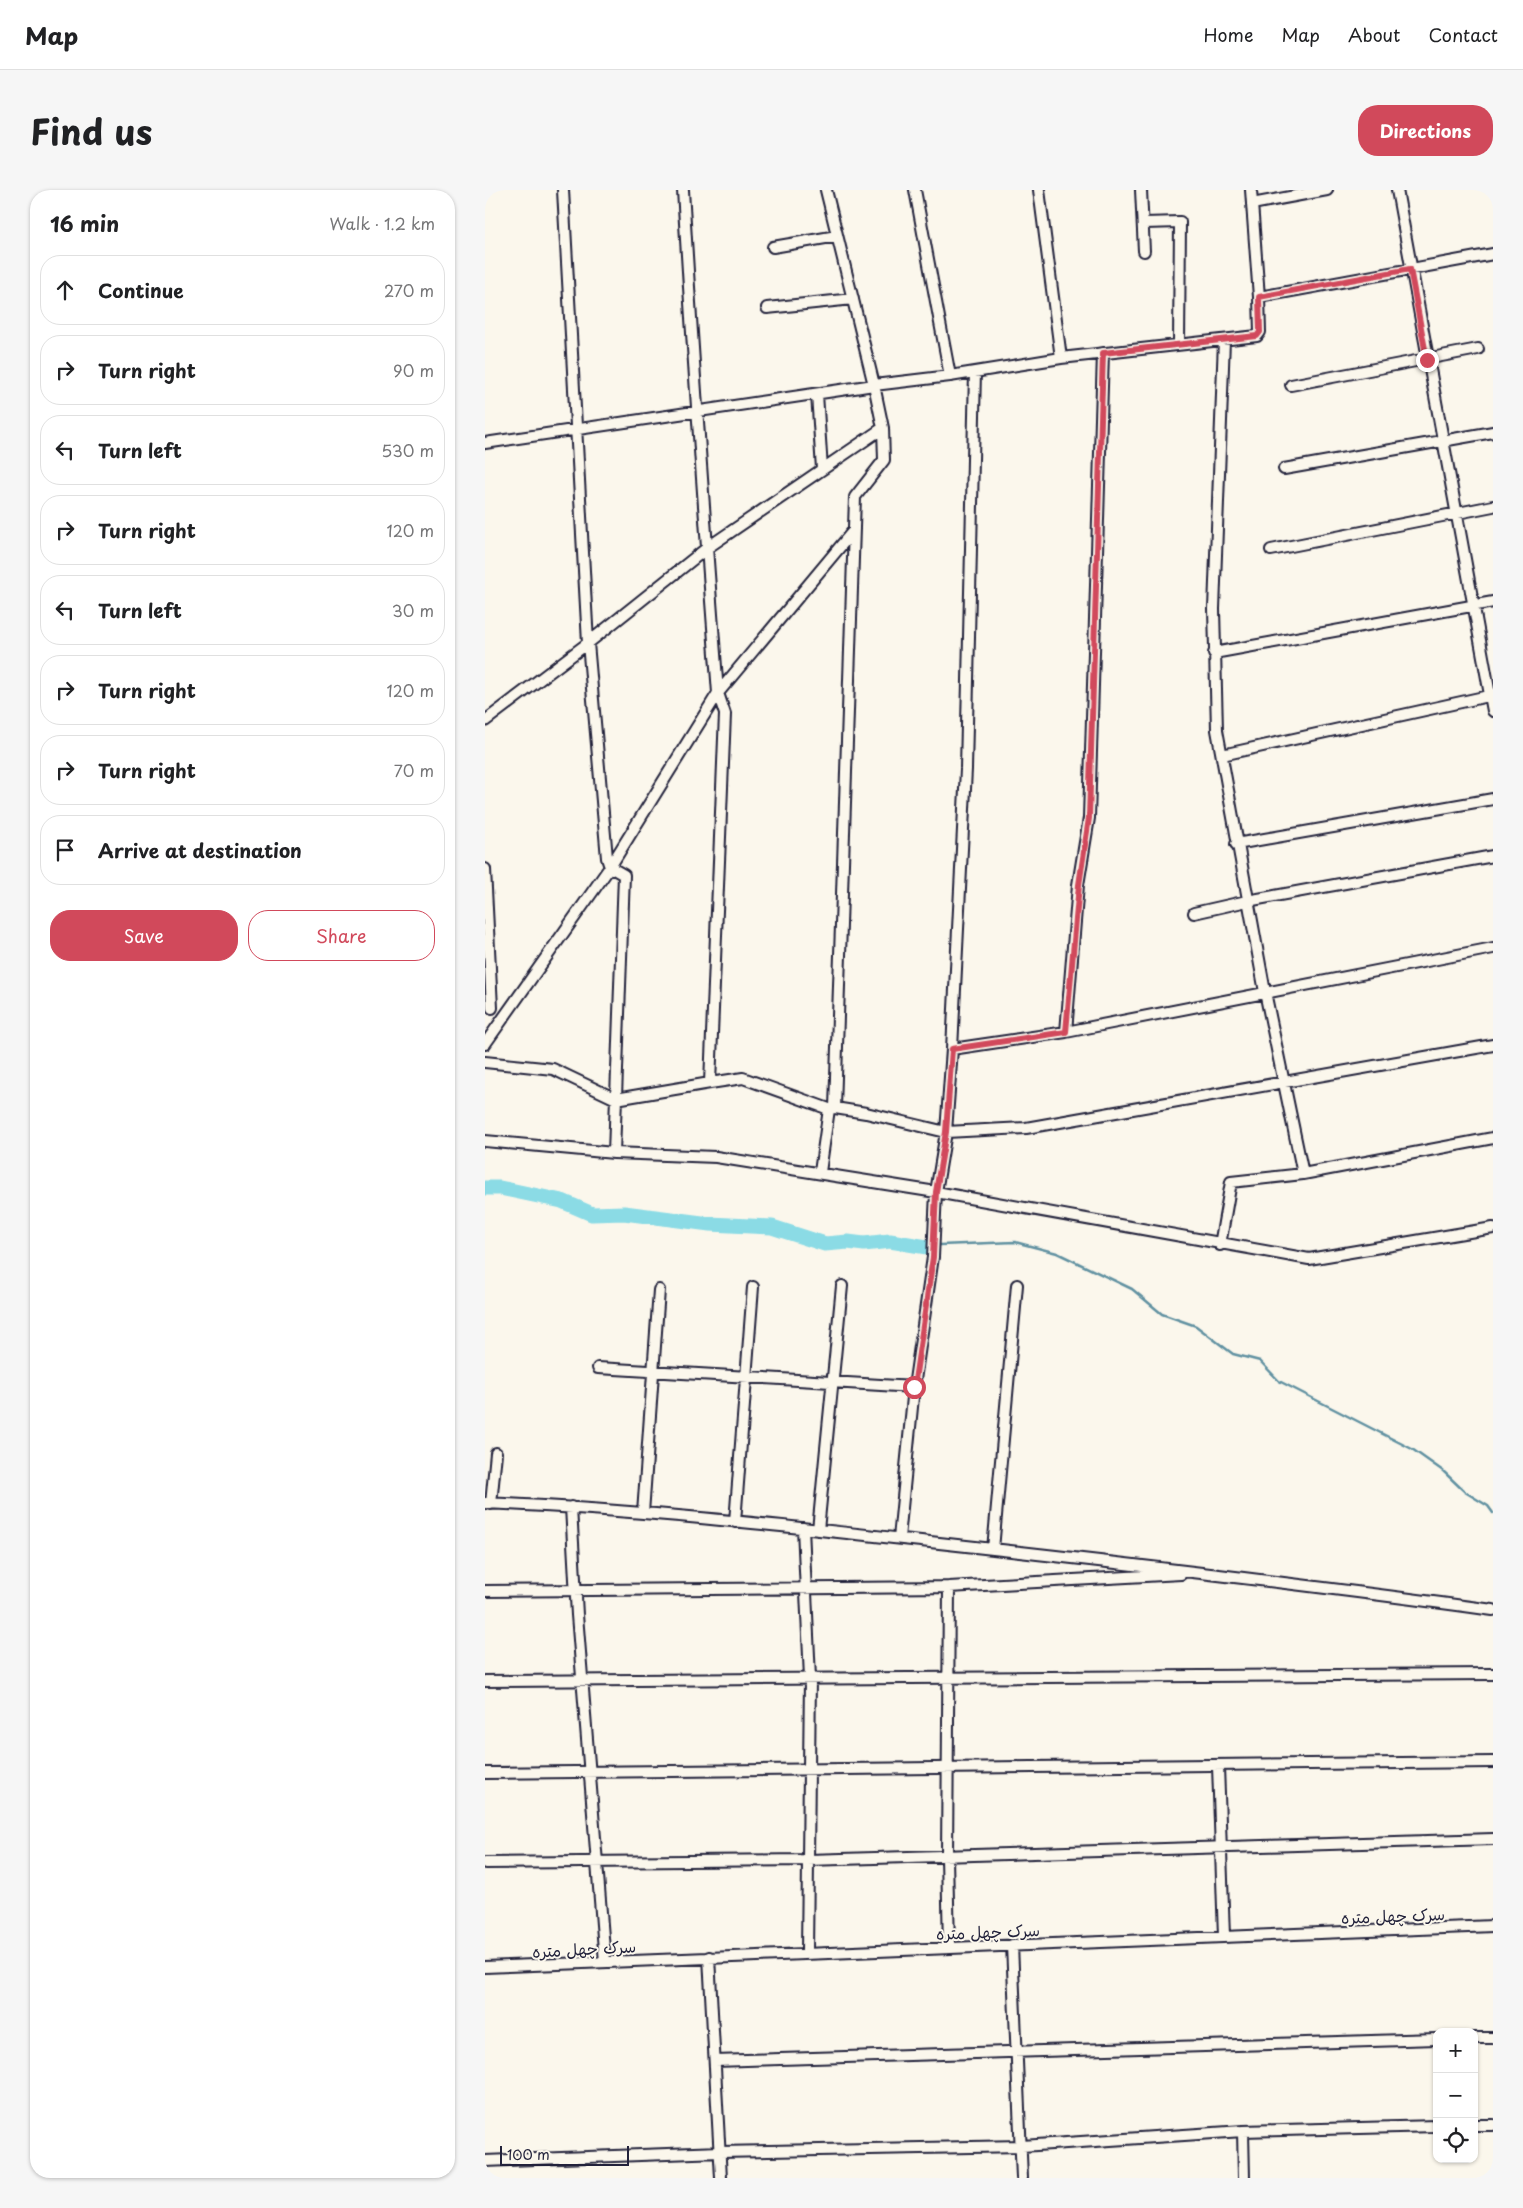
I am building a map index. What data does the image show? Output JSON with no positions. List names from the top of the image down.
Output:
{
  "streets": {
    "street": ["سرک چهل متره"]
  },
  "scale_bar": "100 m",
  "page": {
    "header": "Map",
    "nav": [
      "Home",
      "Map",
      "About",
      "Contact"
    ],
    "title": "Find us",
    "buttons": [
      "Directions",
      ["Save", "Share"]
    ],
    "heading": ["16 min", "Walk · 1.2 km"],
    "list": [
      ["Continue", "270 m"],
      ["Turn right", "90 m"],
      ["Turn left", "530 m"],
      ["Turn right", "120 m"],
      ["Turn left", "30 m"],
      ["Turn right", "120 m"],
      ["Turn right", "70 m"],
      "Arrive at destination"
    ],
    "map_buttons": ["+", "−"],
    "scale": "100 m"
  }
}
